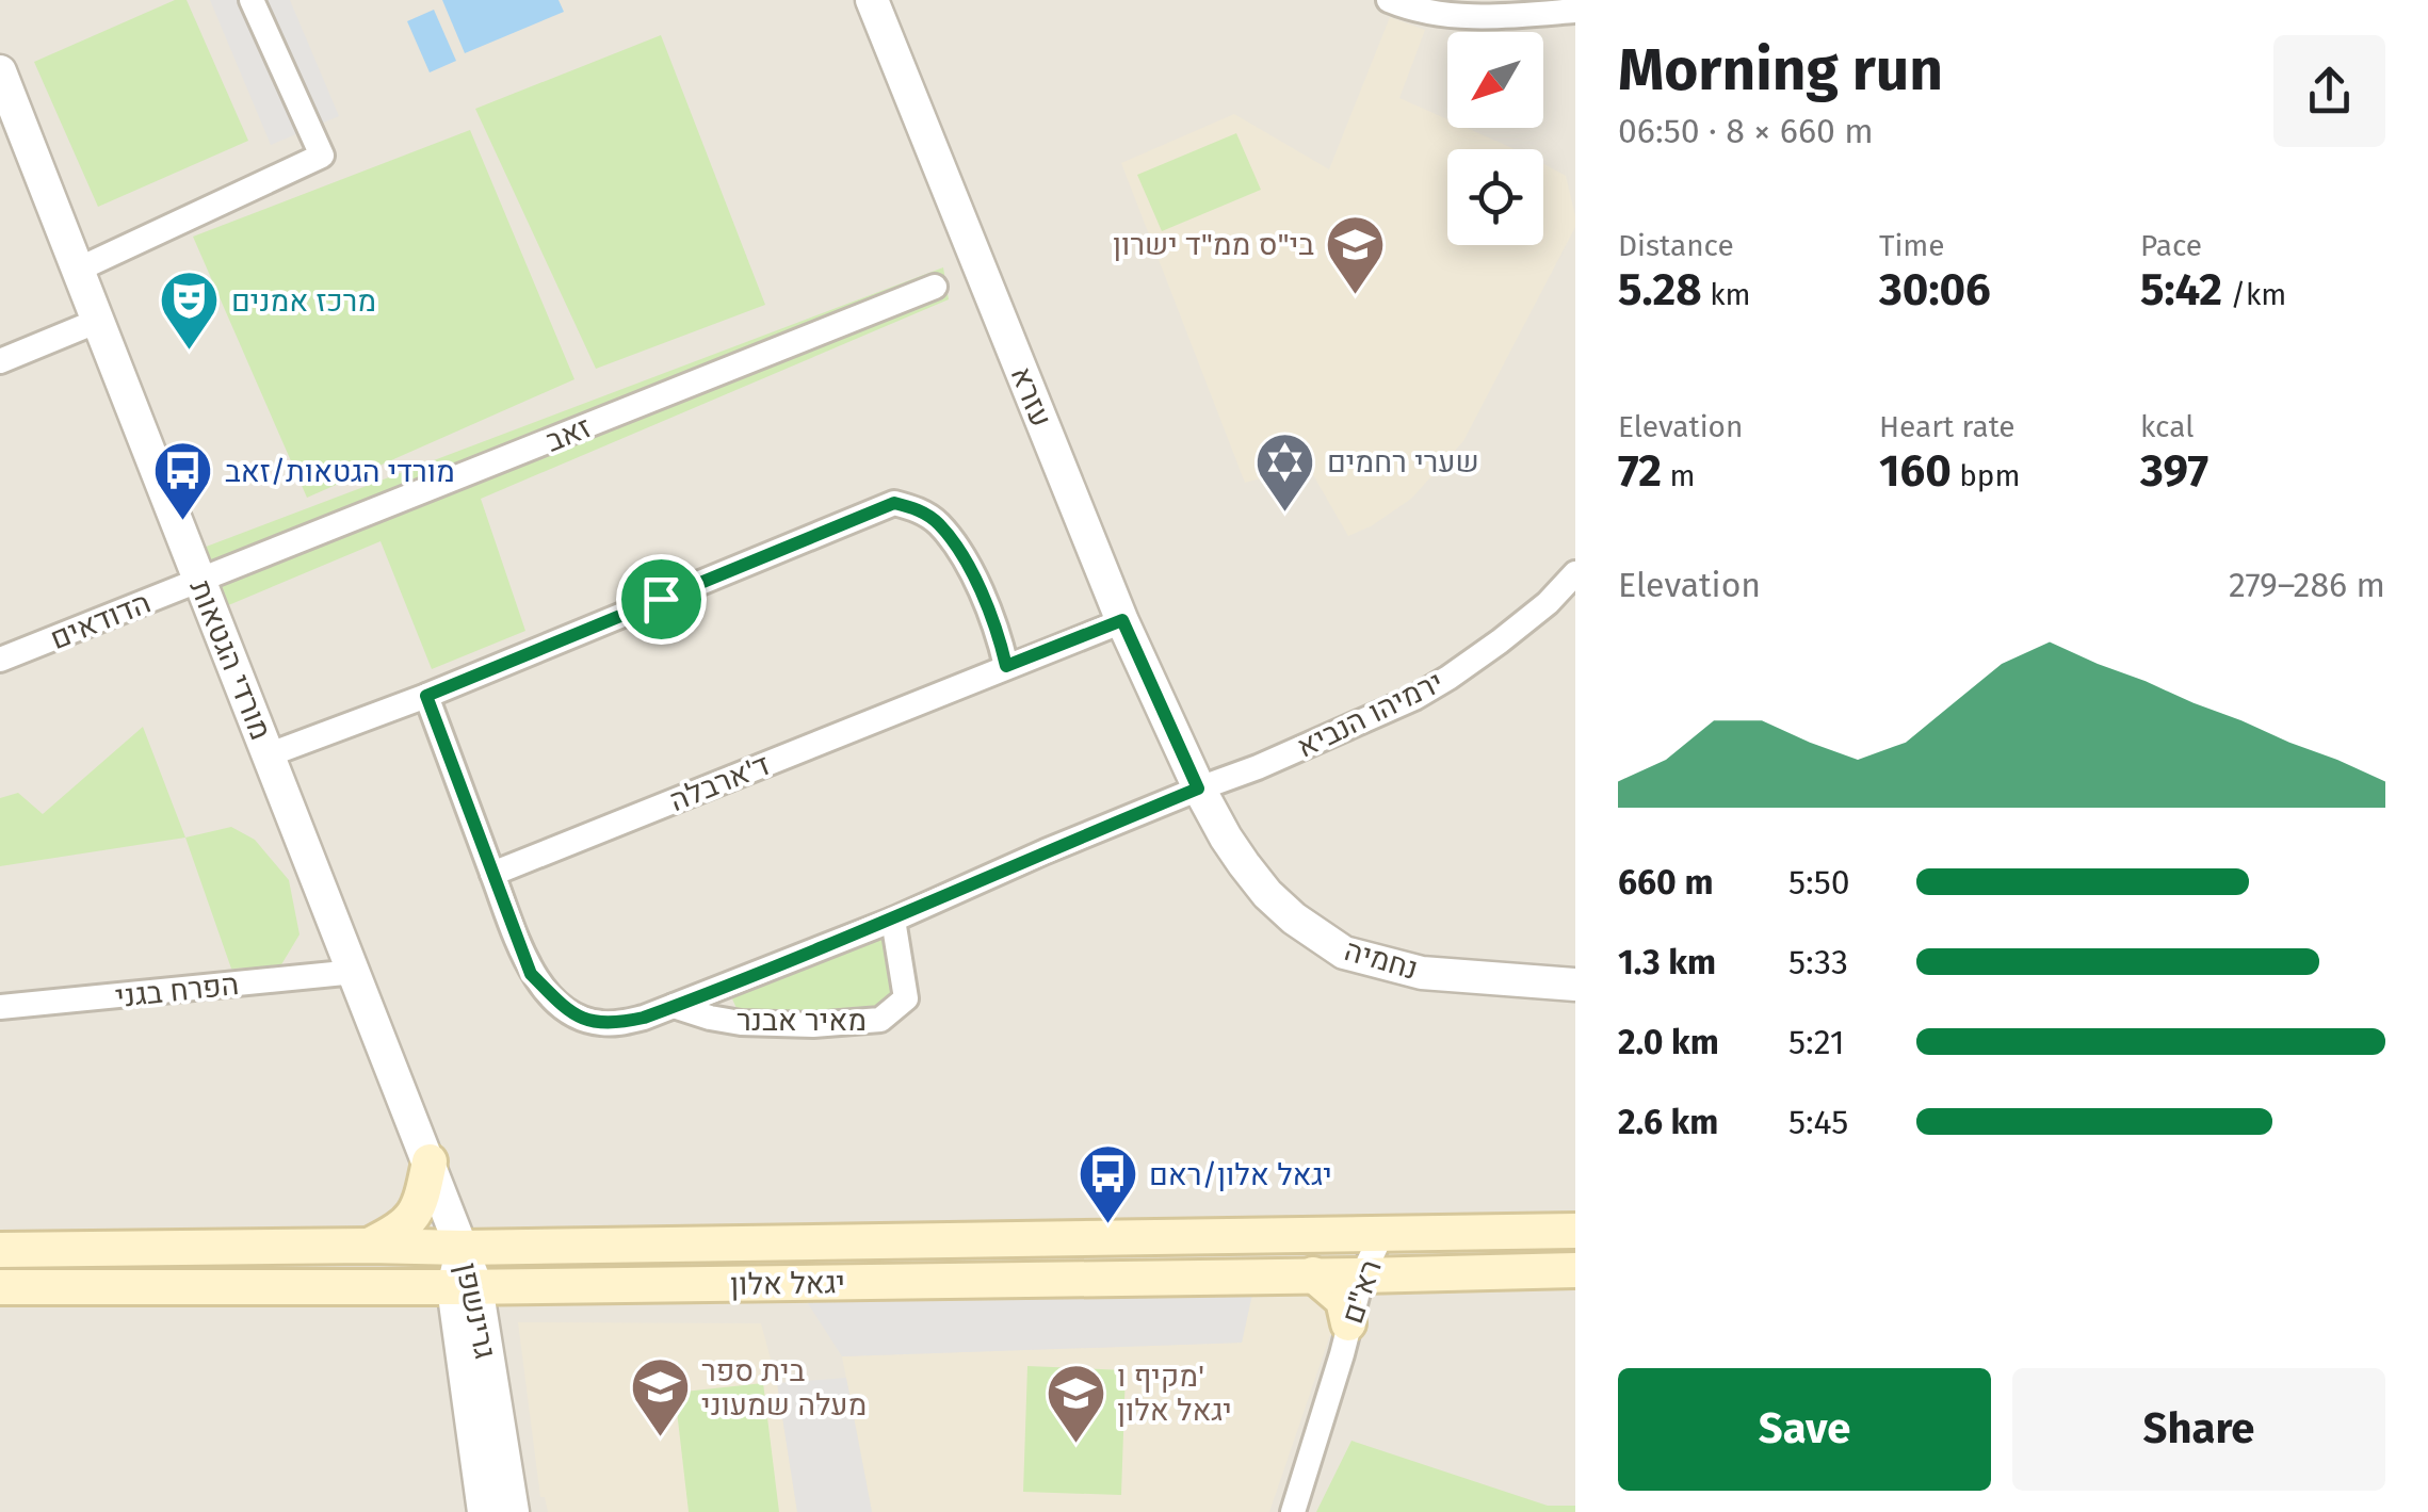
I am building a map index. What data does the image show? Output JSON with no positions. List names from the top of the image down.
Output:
{
  "streets": {
    "main road": ["יגאל אלון"],
    "street": [
      "עזרא",
      "זאב",
      "הדודאים",
      "מורדי הגטאות",
      "ירמיהו הנביא",
      "ד'ארבלה",
      "נחמיה",
      "הפרח בגני",
      "מאיר אבנר",
      "רא\"ם",
      "גרינשפן"
    ]
  },
  "crossings": [
    ["עזרא", "ירמיהו הנביא"],
    ["עזרא", "ד'ארבלה"],
    ["עזרא", "נחמיה"],
    ["עזרא", "מאיר אבנר"],
    ["זאב", "הדודאים"],
    ["זאב", "מורדי הגטאות"],
    ["הדודאים", "מורדי הגטאות"],
    ["מורדי הגטאות", "הפרח בגני"],
    ["מורדי הגטאות", "יגאל אלון"],
    ["מורדי הגטאות", "גרינשפן"],
    ["ירמיהו הנביא", "נחמיה"],
    ["ירמיהו הנביא", "מאיר אבנר"],
    ["ד'ארבלה", "מאיר אבנר"],
    ["נחמיה", "מאיר אבנר"],
    ["יגאל אלון", "רא\"ם"],
    ["יגאל אלון", "גרינשפן"]
  ],
  "places": {
    "school or university": ["בי\"ס ממ\"ד ישרון", "בית ספר מעלה שמעוני", "מקיף ו' יגאל אלון"],
    "theatre": ["מרכז אמנים"],
    "synagogue": ["שערי רחמים"],
    "bus stop": ["מורדי הגטאות/זאב", "יגאל אלון/ראם"]
  },
  "north": "bottom left",
  "page": {
    "heading": ["Morning run", "06:50 · 8 × 660 m"],
    "stats": [
      ["Distance", "5.28 km"],
      ["Time", "30:06"],
      ["Pace", "5:42 /km"],
      ["Elevation", "72 m"],
      ["Heart rate", "160 bpm"],
      ["kcal", "397"]
    ],
    "chart": ["Elevation", "279–286 m"],
    "list": [
      {
        "name": "660 m",
        "note": "5:50"
      },
      {
        "name": "1.3 km",
        "note": "5:33"
      },
      {
        "name": "2.0 km",
        "note": "5:21"
      },
      {
        "name": "2.6 km",
        "note": "5:45"
      }
    ],
    "buttons": ["Save", "Share"]
  }
}
